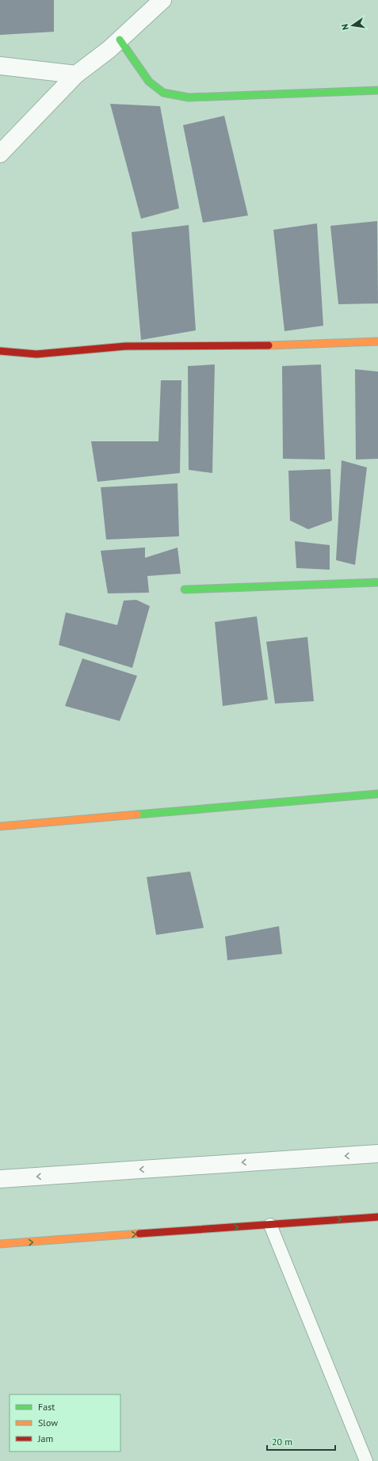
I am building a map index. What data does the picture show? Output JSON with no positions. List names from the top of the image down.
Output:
{
  "legend": ["Fast", "Slow", "Jam"],
  "scale_bar": "20 m",
  "north": "left"
}
